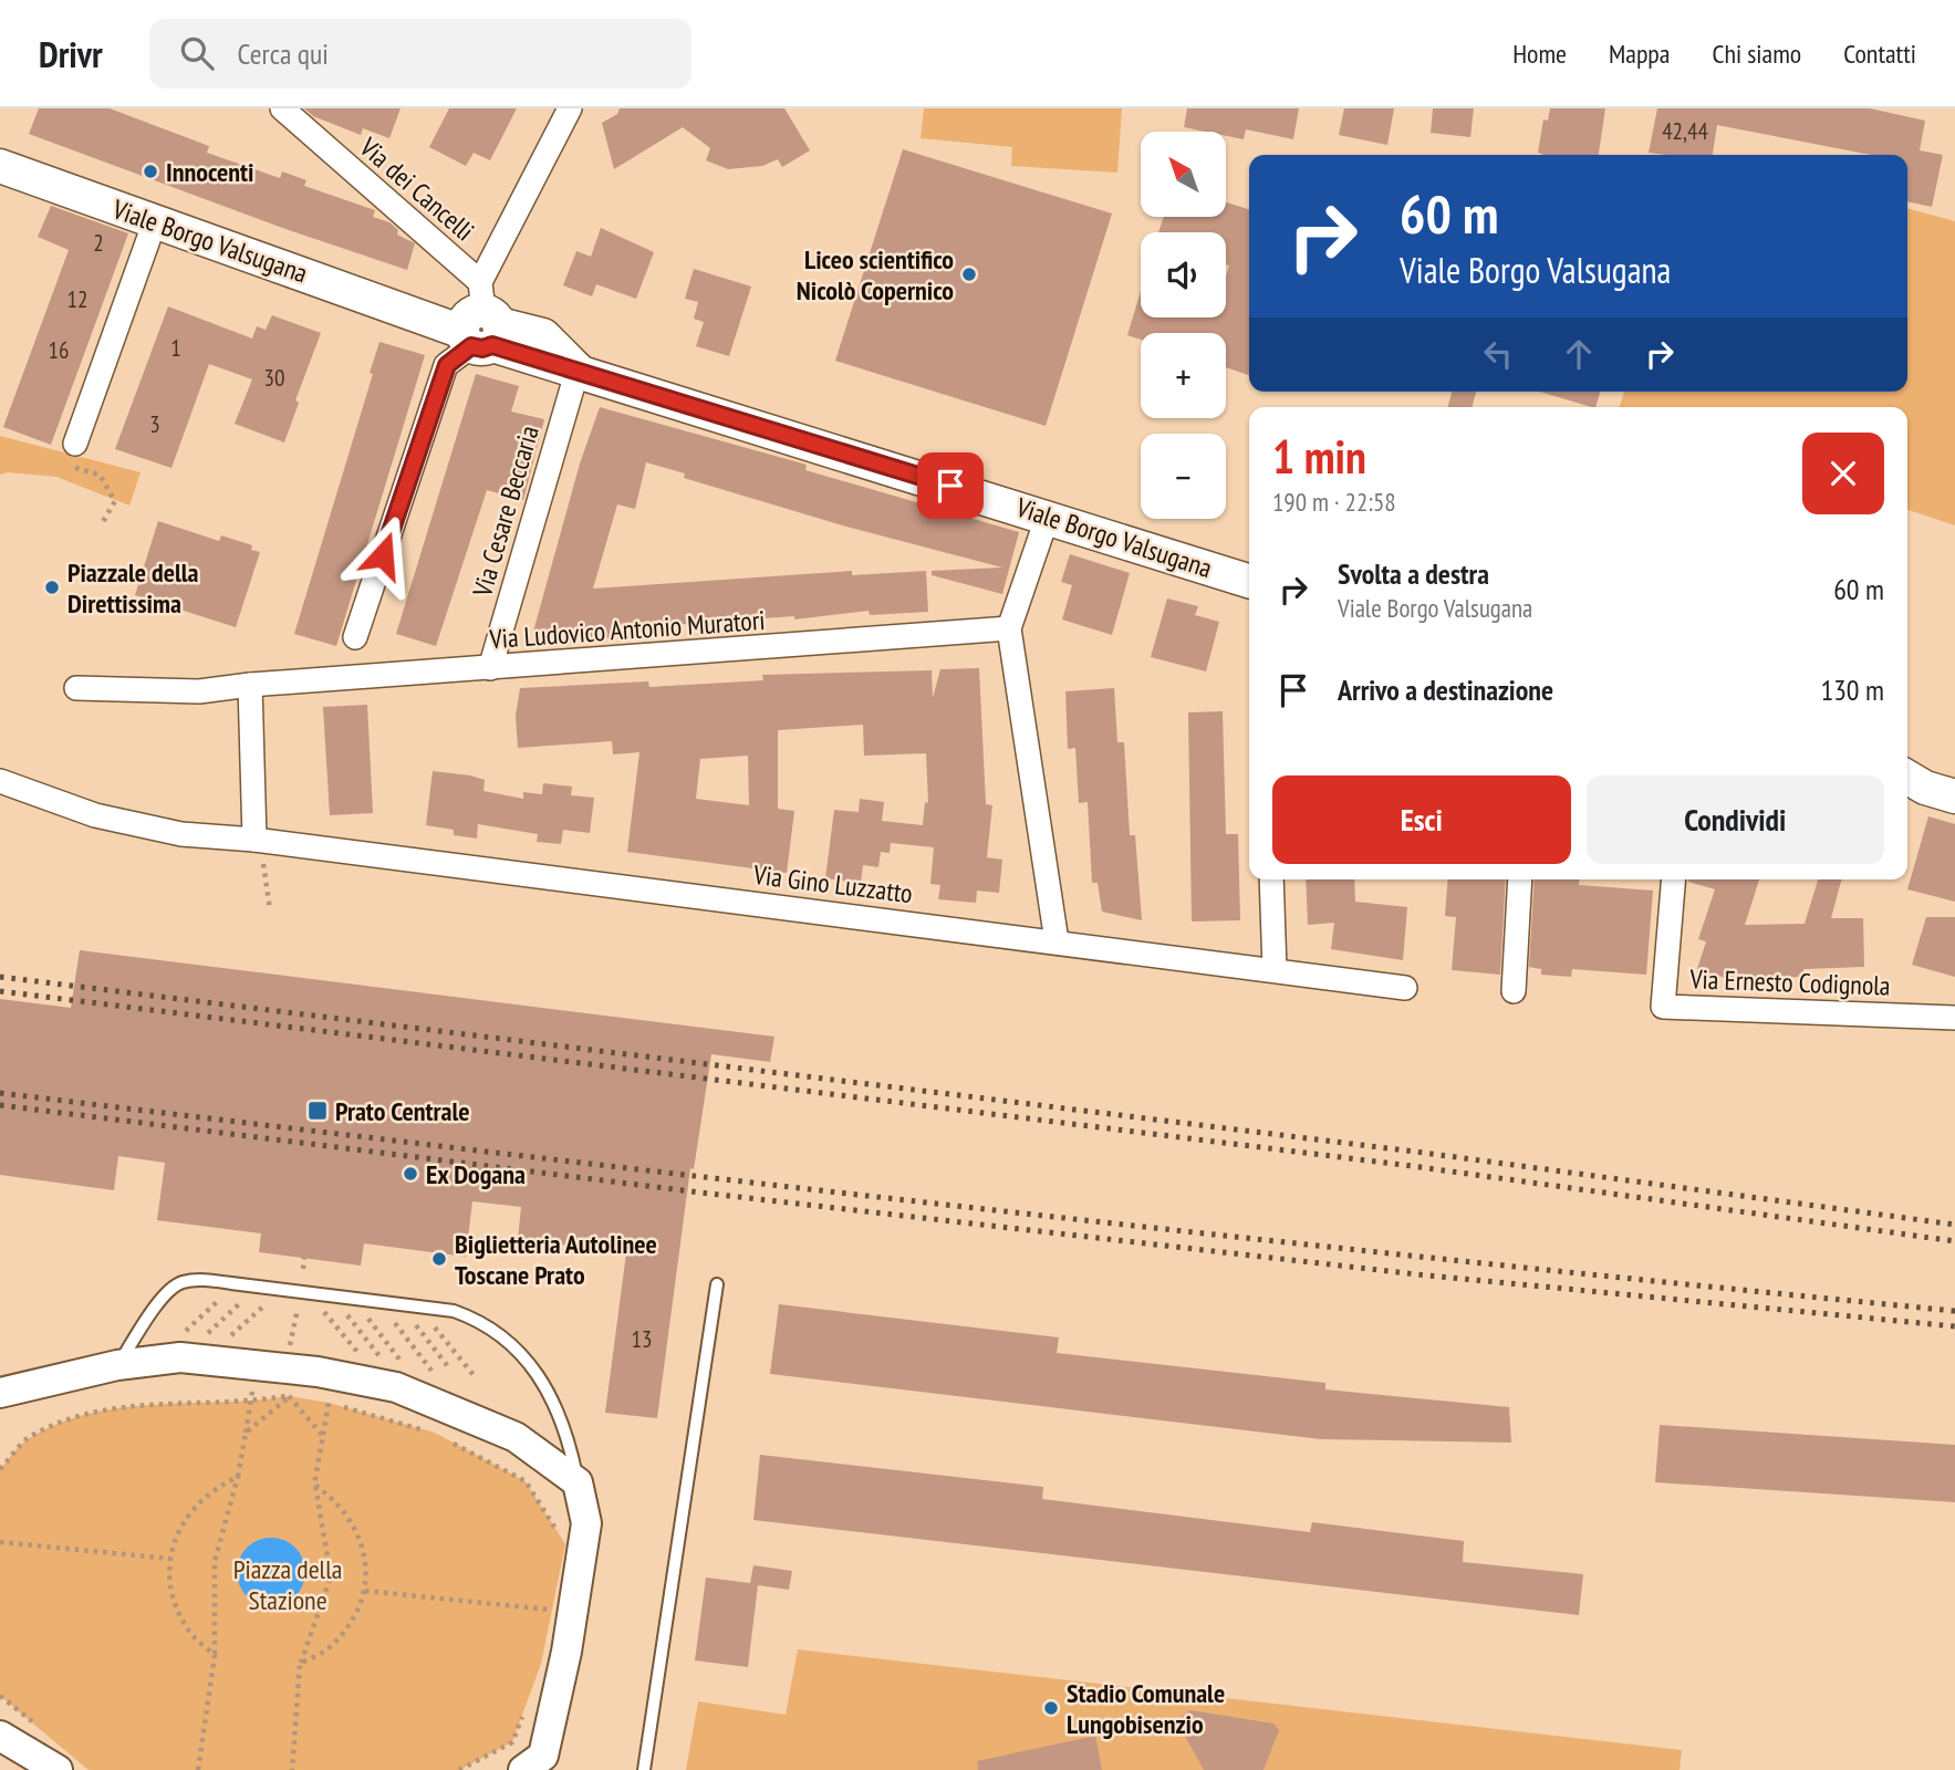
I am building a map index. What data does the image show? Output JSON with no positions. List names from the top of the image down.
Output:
{
  "streets": {
    "main road": ["Viale Borgo Valsugana"],
    "street": [
      "Via dei Cancelli",
      "Via Cesare Beccaria",
      "Via Ludovico Antonio Muratori",
      "Via Gino Luzzatto",
      "Via Ernesto Codignola"
    ]
  },
  "crossings": [
    ["Via dei Cancelli", "Viale Borgo Valsugana"],
    ["Viale Borgo Valsugana", "Via Cesare Beccaria"],
    ["Via Cesare Beccaria", "Via Ludovico Antonio Muratori"]
  ],
  "parks": ["Piazza della Stazione"],
  "places": {
    "other": [
      "Innocenti",
      "Liceo scientifico Nicolò Copernico",
      "Piazzale della Direttissima",
      "Ex Dogana",
      "Biglietteria Autolinee Toscane Prato",
      "Stadio Comunale Lungobisenzio"
    ],
    "transit": ["Prato Centrale"]
  },
  "house_numbers": [
    "42,44",
    "2",
    "12",
    "1",
    "16",
    "30",
    "3",
    "13"
  ],
  "north": "top left",
  "page": {
    "header": "Drivr",
    "search": "Cerca qui",
    "nav": [
      "Home",
      "Mappa",
      "Chi siamo",
      "Contatti"
    ],
    "map_buttons": ["+", "−"],
    "turn": ["60 m", "Viale Borgo Valsugana"],
    "heading": ["1 min", "190 m · 22:58"],
    "list": [
      {
        "name": "Svolta a destra",
        "note": "Viale Borgo Valsugana",
        "value": "60 m"
      },
      {
        "name": "Arrivo a destinazione",
        "value": "130 m"
      }
    ],
    "buttons": ["Esci", "Condividi"]
  }
}
